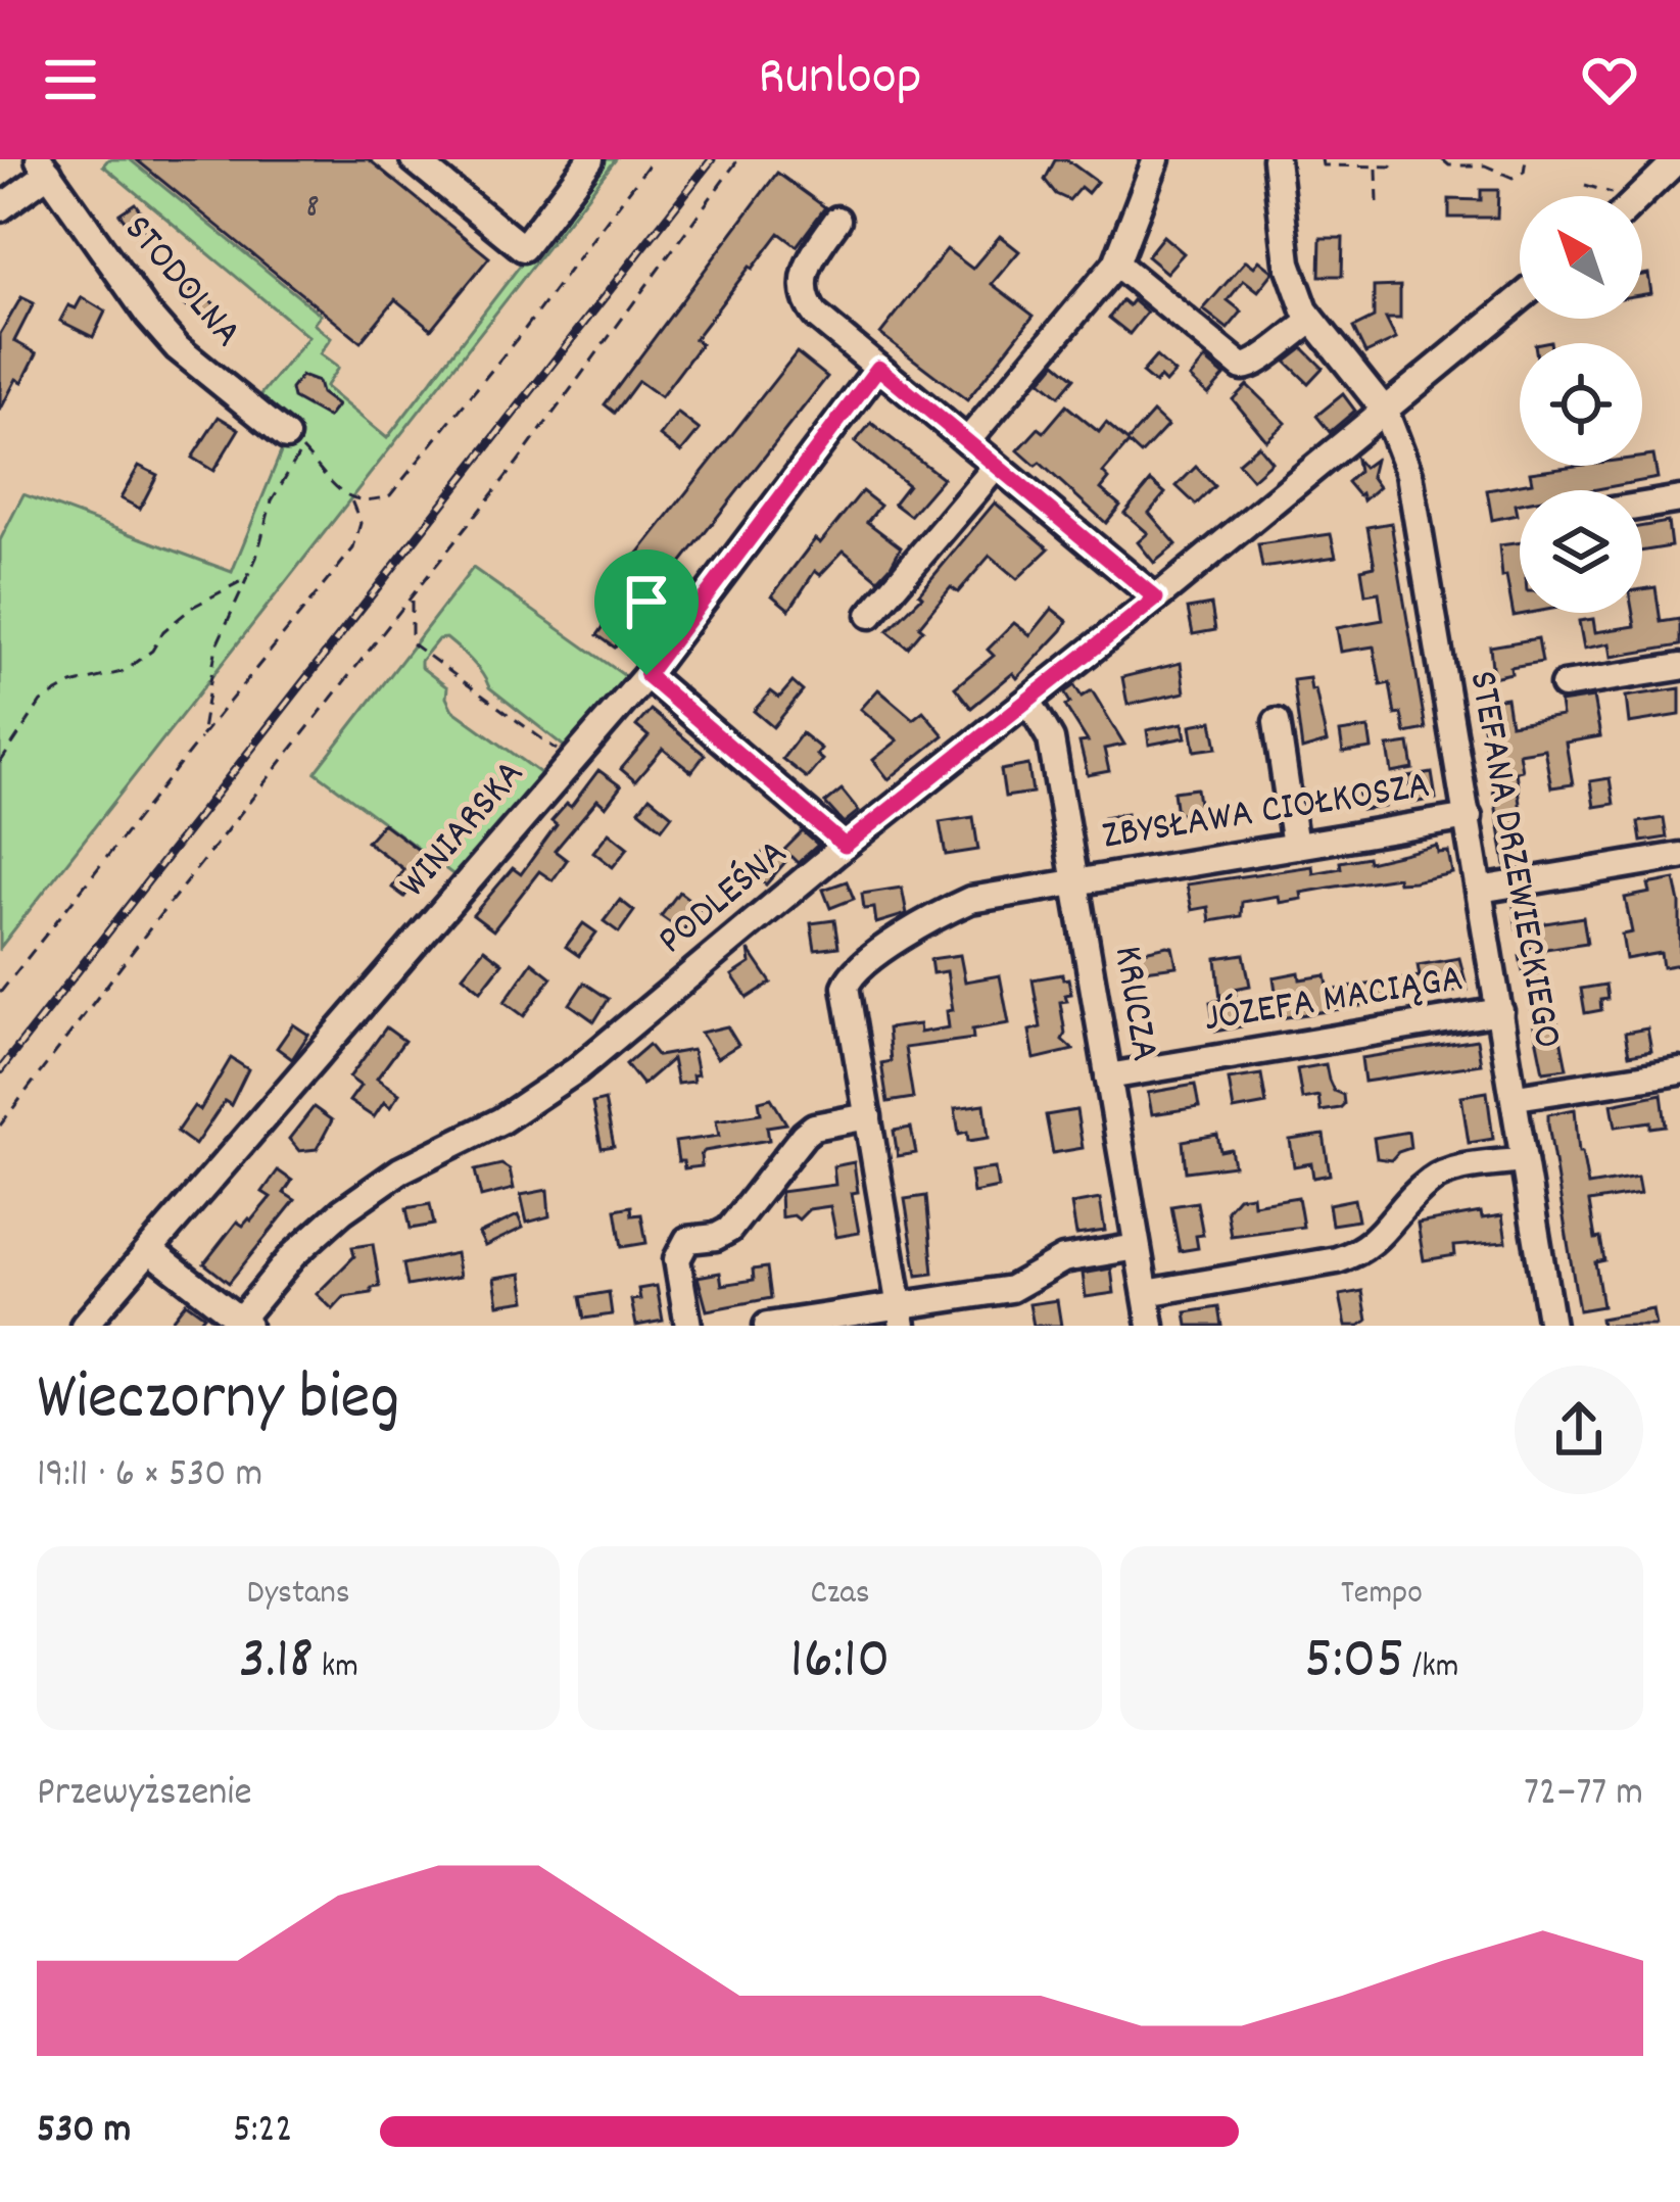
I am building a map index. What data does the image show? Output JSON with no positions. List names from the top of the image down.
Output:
{
  "streets": {
    "street": [
      "STODOLNA",
      "ZBYSŁAWA CIOŁKOSZA",
      "WINIARSKA",
      "STEFANA DRZEWIECKIEGO",
      "PODLEŚNA",
      "JÓZEFA MACIĄGA",
      "KRUCZA"
    ]
  },
  "crossings": [
    ["ZBYSŁAWA CIOŁKOSZA", "STEFANA DRZEWIECKIEGO"],
    ["ZBYSŁAWA CIOŁKOSZA", "KRUCZA"],
    ["STEFANA DRZEWIECKIEGO", "PODLEŚNA"],
    ["STEFANA DRZEWIECKIEGO", "JÓZEFA MACIĄGA"],
    ["PODLEŚNA", "KRUCZA"],
    ["JÓZEFA MACIĄGA", "KRUCZA"]
  ],
  "house_numbers": ["8"],
  "north": "top left",
  "page": {
    "header": "Runloop",
    "heading": ["Wieczorny bieg", "19:11 · 6 × 530 m"],
    "stats": [
      ["Dystans", "3.18 km"],
      ["Czas", "16:10"],
      ["Tempo", "5:05 /km"]
    ],
    "chart": ["Przewyższenie", "72–77 m"],
    "list": [
      {
        "name": "530 m",
        "note": "5:22"
      }
    ]
  }
}
